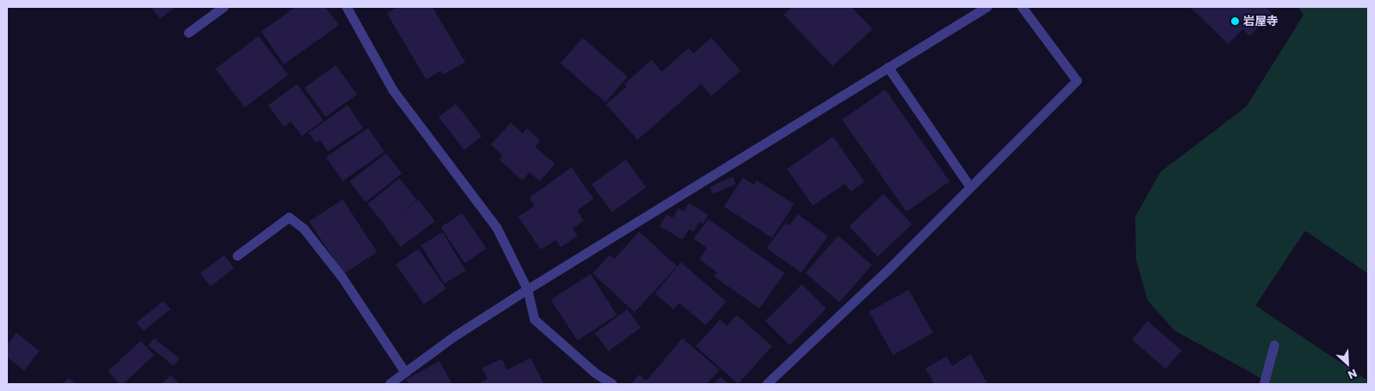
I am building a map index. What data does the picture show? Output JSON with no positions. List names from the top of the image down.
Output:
{
  "places": ["岩屋寺"],
  "north": "bottom right"
}
